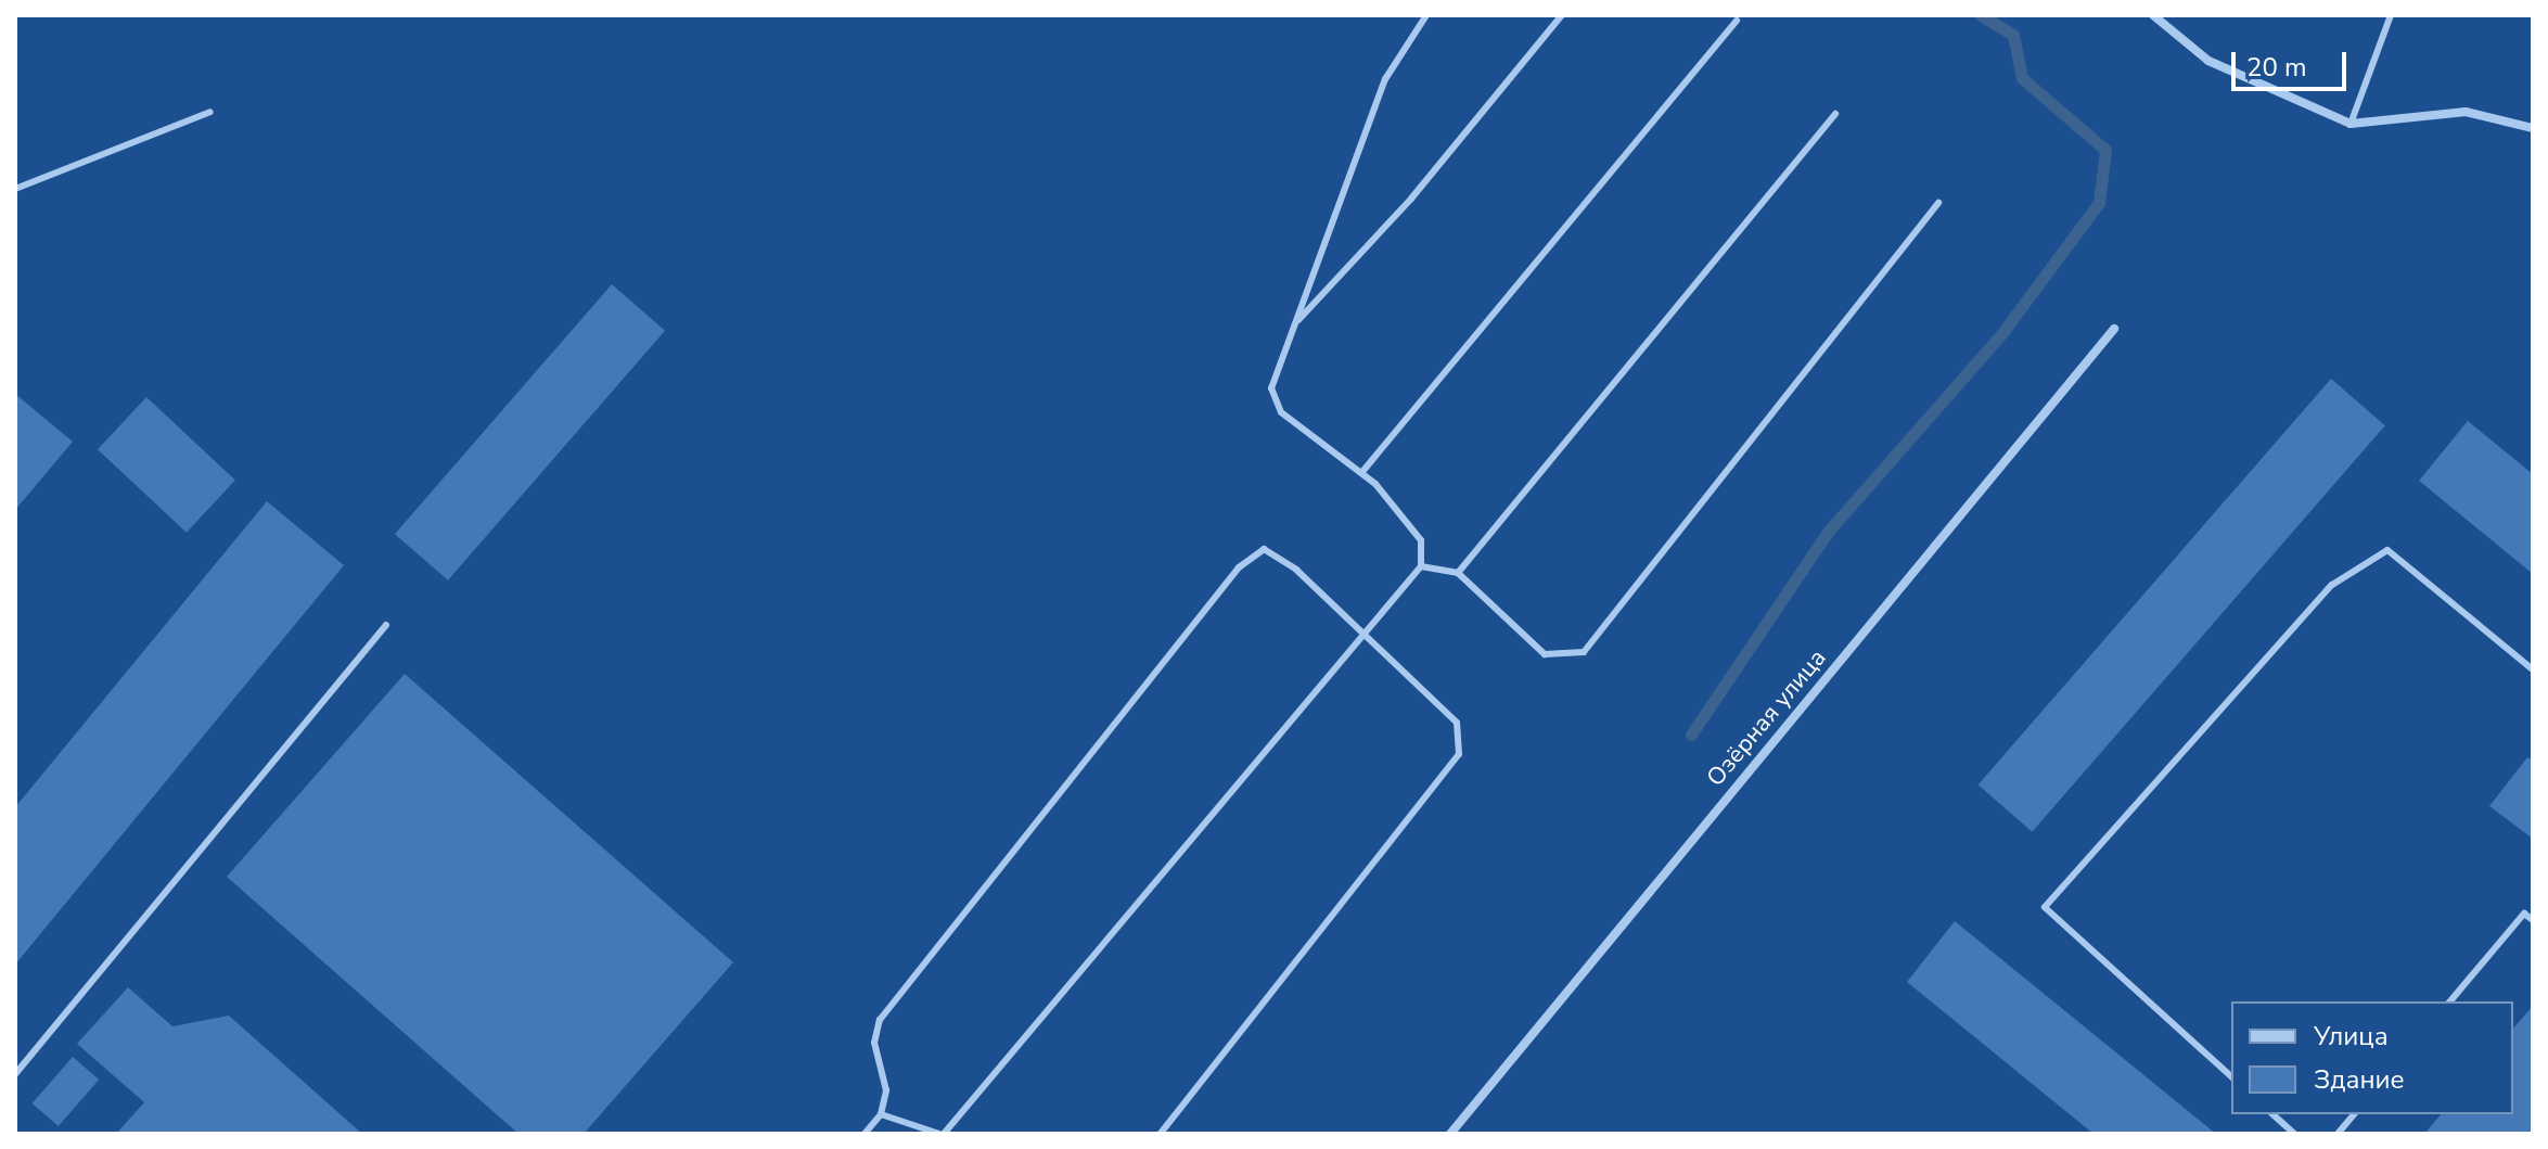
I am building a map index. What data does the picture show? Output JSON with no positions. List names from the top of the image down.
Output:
{
  "streets": {
    "street": ["Озёрная улица"]
  },
  "legend": ["Улица", "Здание"],
  "scale_bar": "20 m"
}
